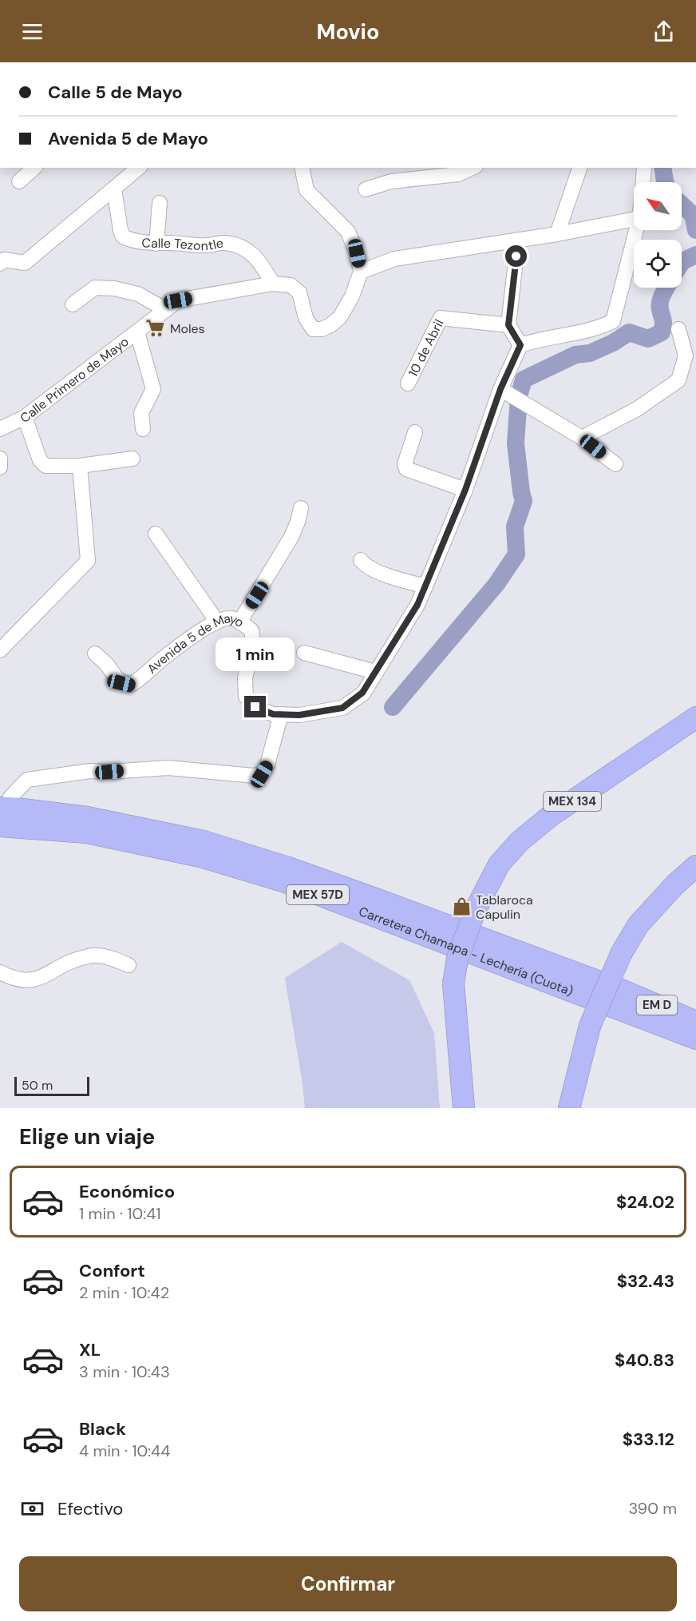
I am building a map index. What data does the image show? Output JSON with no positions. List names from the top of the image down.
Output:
{
  "streets": {
    "highway": [
      "MEX 134",
      "MEX 57D",
      "Carretera Chamapa - Lechería (Cuota)",
      "EM D"
    ],
    "street": [
      "Calle Tezontle",
      "10 de Abril",
      "Calle Primero de Mayo",
      "Avenida 5 de Mayo"
    ]
  },
  "crossings": [
    ["Calle Tezontle", "Calle Primero de Mayo"],
    ["Carretera Chamapa - Lechería (Cuota)", "EM D"]
  ],
  "places": {
    "supermarket": ["Moles"],
    "shop": ["Tablaroca Capulin"]
  },
  "scale_bar": "50 m",
  "north": "top left",
  "page": {
    "header": "Movio",
    "banner": ["Calle 5 de Mayo", "Avenida 5 de Mayo"],
    "bubble": "1 min",
    "scale": "50 m",
    "heading": "Elige un viaje",
    "list": [
      {
        "name": "Económico",
        "note": "1 min · 10:41",
        "value": "$24.02"
      },
      {
        "name": "Confort",
        "note": "2 min · 10:42",
        "value": "$32.43"
      },
      {
        "name": "XL",
        "note": "3 min · 10:43",
        "value": "$40.83"
      },
      {
        "name": "Black",
        "note": "4 min · 10:44",
        "value": "$33.12"
      }
    ],
    "pay": ["Efectivo", "390 m"],
    "buttons": "Confirmar"
  }
}
